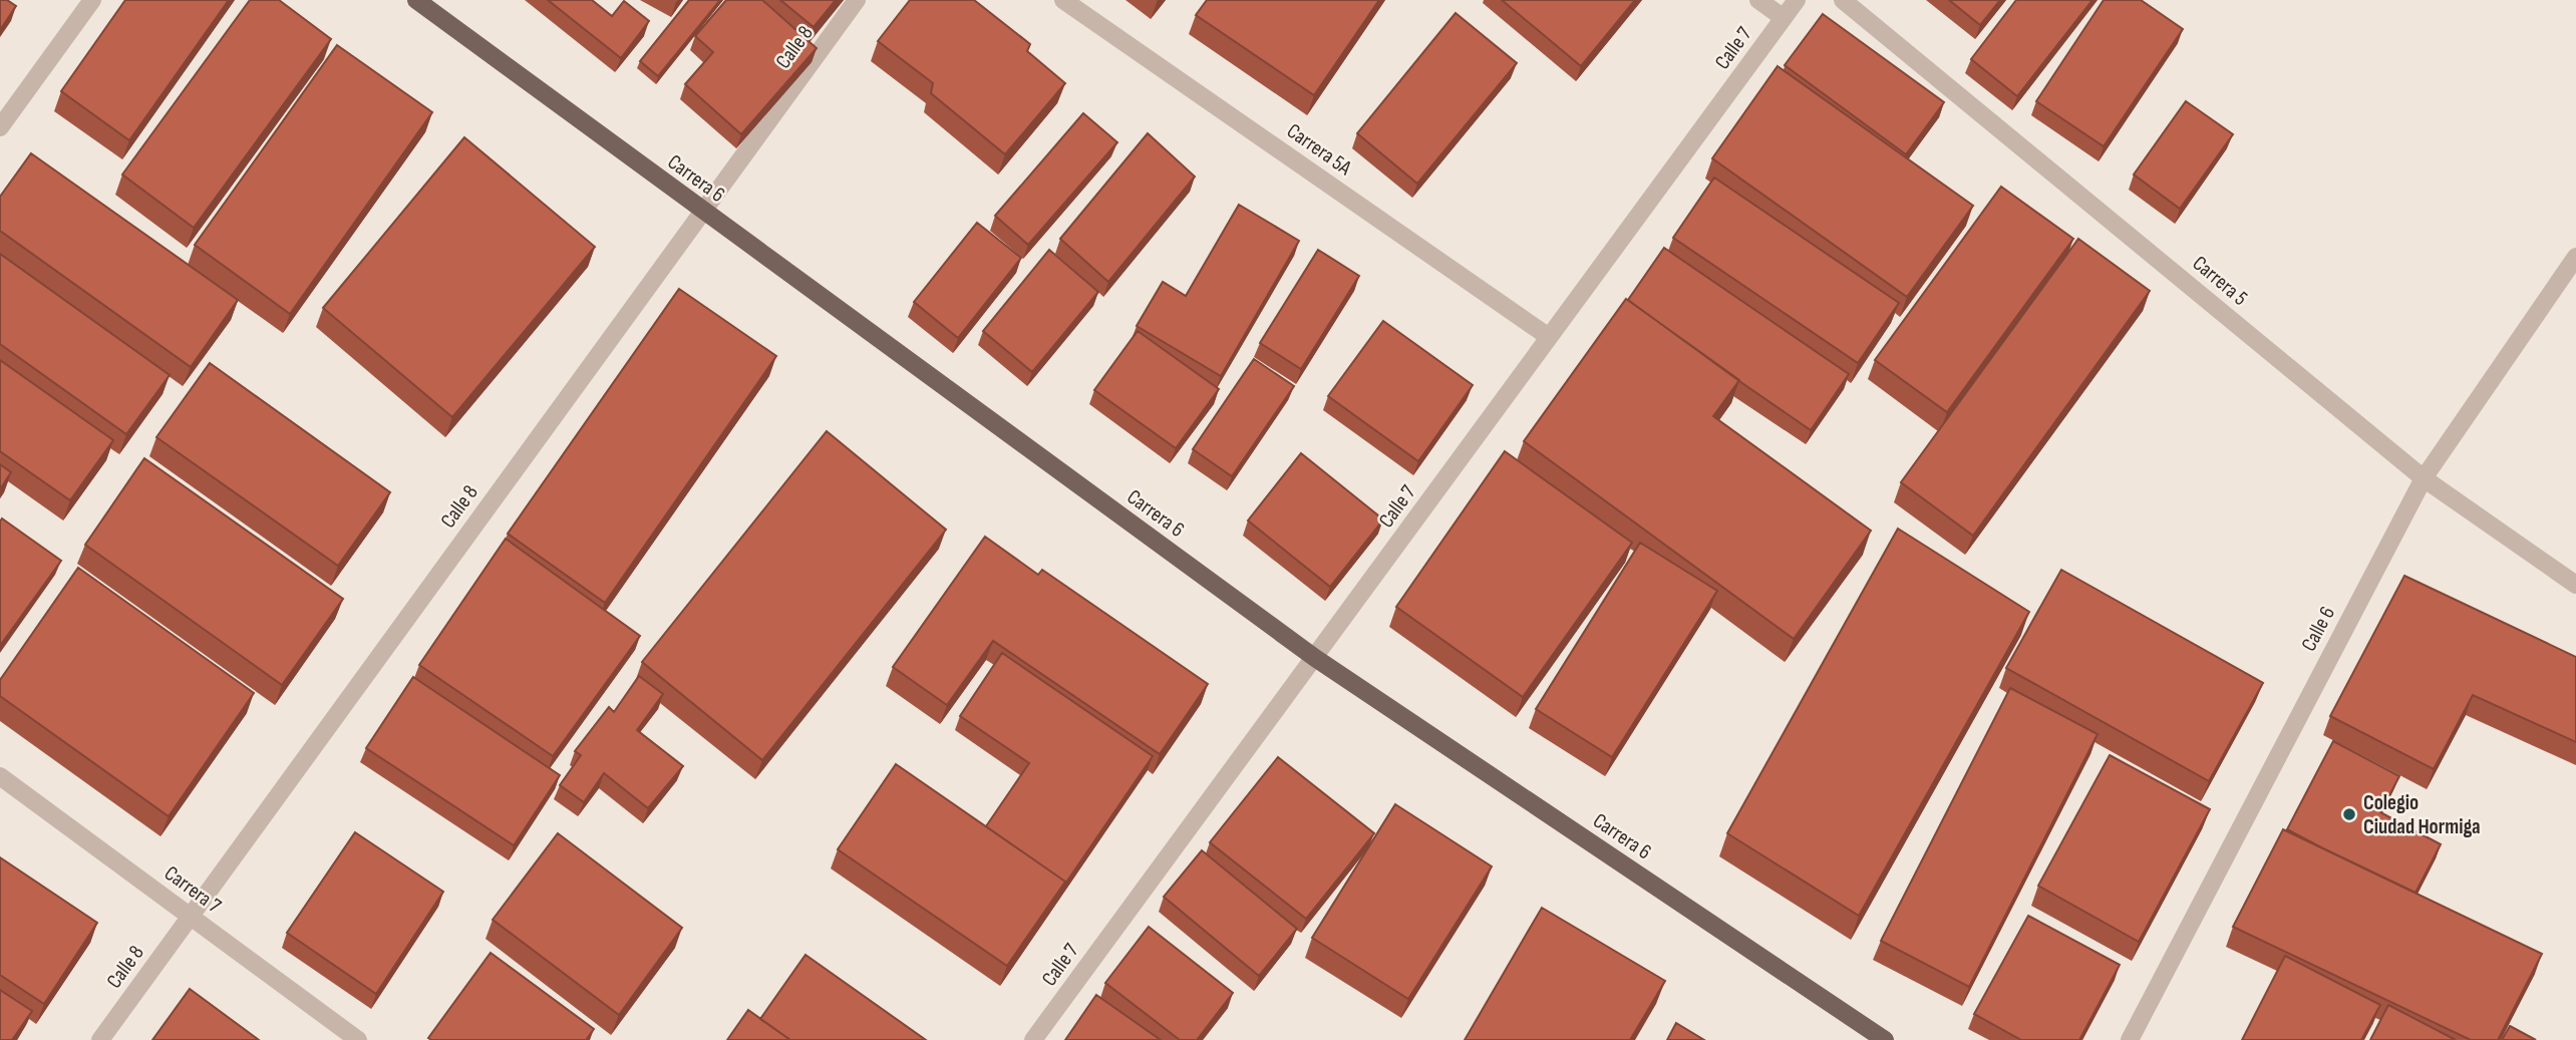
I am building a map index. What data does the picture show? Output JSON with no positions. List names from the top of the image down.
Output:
{
  "streets": {
    "main road": ["Carrera 6"],
    "street": [
      "Calle 8",
      "Calle 7",
      "Carrera 5A",
      "Carrera 5",
      "Calle 6",
      "Carrera 7"
    ]
  },
  "crossings": [
    ["Calle 8", "Carrera 6"],
    ["Calle 8", "Carrera 7"],
    ["Calle 7", "Carrera 5A"],
    ["Calle 7", "Carrera 6"],
    ["Carrera 5", "Calle 6"]
  ],
  "places": ["Colegio Ciudad Hormiga"]
}
